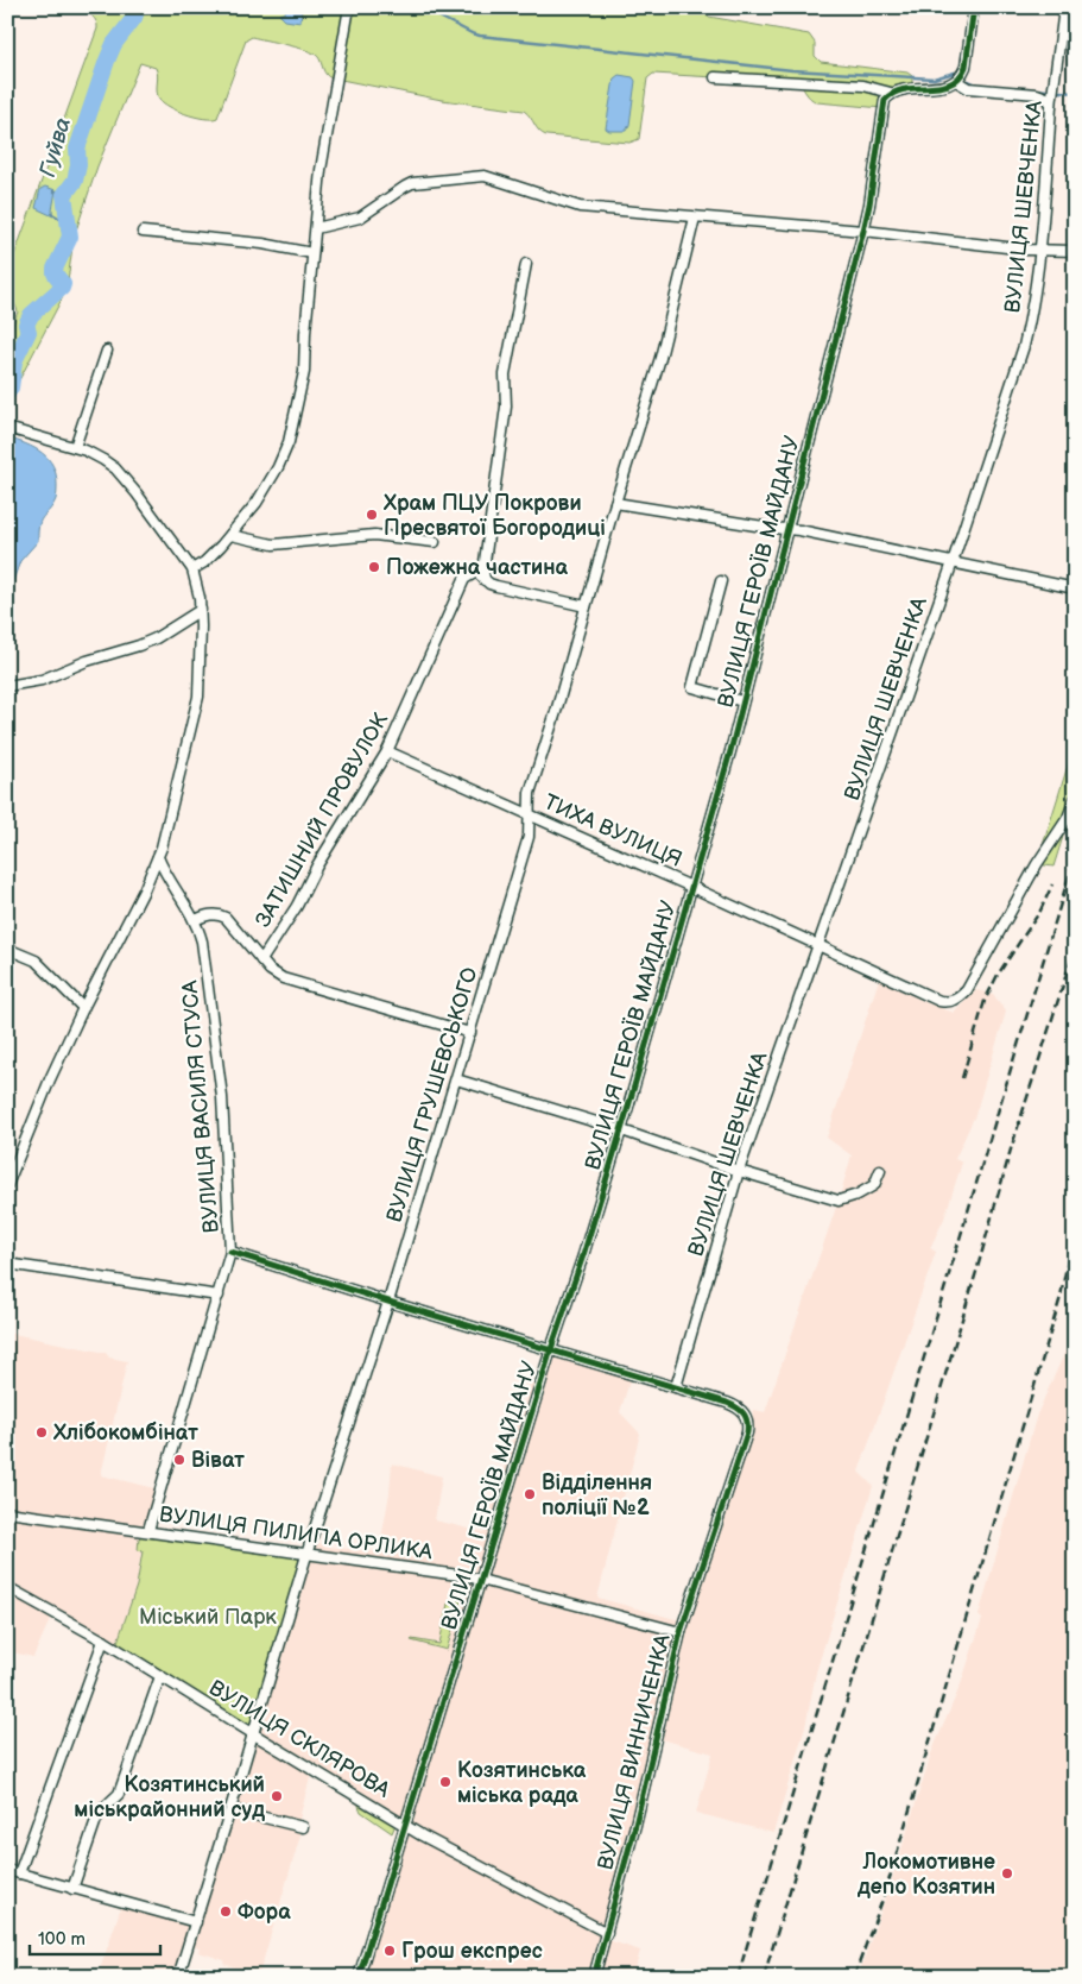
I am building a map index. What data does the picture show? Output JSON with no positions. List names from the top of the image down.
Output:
{
  "streets": {
    "street": [
      "ВУЛИЦЯ ШЕВЧЕНКА",
      "ВУЛИЦЯ ГЕРОЇВ МАЙДАНУ",
      "ЗАТИШНИЙ ПРОВУЛОК",
      "ТИХА ВУЛИЦЯ",
      "ВУЛИЦЯ ГРУШЕВСЬКОГО",
      "ВУЛИЦЯ ВАСИЛЯ СТУСА",
      "ВУЛИЦЯ ПИЛИПА ОРЛИКА",
      "ВУЛИЦЯ СКЛЯРОВА",
      "ВУЛИЦЯ ВИННИЧЕНКА"
    ]
  },
  "crossings": [
    ["ВУЛИЦЯ ШЕВЧЕНКА", "ТИХА ВУЛИЦЯ"],
    ["ВУЛИЦЯ ШЕВЧЕНКА", "ВУЛИЦЯ ВИННИЧЕНКА"],
    ["ВУЛИЦЯ ГЕРОЇВ МАЙДАНУ", "ТИХА ВУЛИЦЯ"],
    ["ВУЛИЦЯ ГЕРОЇВ МАЙДАНУ", "ВУЛИЦЯ ПИЛИПА ОРЛИКА"],
    ["ВУЛИЦЯ ГЕРОЇВ МАЙДАНУ", "ВУЛИЦЯ СКЛЯРОВА"],
    ["ЗАТИШНИЙ ПРОВУЛОК", "ТИХА ВУЛИЦЯ"],
    ["ТИХА ВУЛИЦЯ", "ВУЛИЦЯ ГРУШЕВСЬКОГО"],
    ["ВУЛИЦЯ ГРУШЕВСЬКОГО", "ВУЛИЦЯ ПИЛИПА ОРЛИКА"],
    ["ВУЛИЦЯ ГРУШЕВСЬКОГО", "ВУЛИЦЯ СКЛЯРОВА"],
    ["ВУЛИЦЯ ВАСИЛЯ СТУСА", "ВУЛИЦЯ ПИЛИПА ОРЛИКА"],
    ["ВУЛИЦЯ ПИЛИПА ОРЛИКА", "ВУЛИЦЯ ВИННИЧЕНКА"],
    ["ВУЛИЦЯ СКЛЯРОВА", "ВУЛИЦЯ ВИННИЧЕНКА"]
  ],
  "water": ["Гуйва"],
  "parks": ["Міський Парк"],
  "places": [
    "Храм ПЦУ Покрови Пресвятої Богородиці",
    "Пожежна частина",
    "Хлібокомбінат",
    "Віват",
    "Відділення поліції №2",
    "Козятинська міська рада",
    "Козятинський міськрайонний суд",
    "Локомотивне депо Козятин",
    "Фора",
    "Грош експрес"
  ],
  "scale_bar": "100 m"
}
